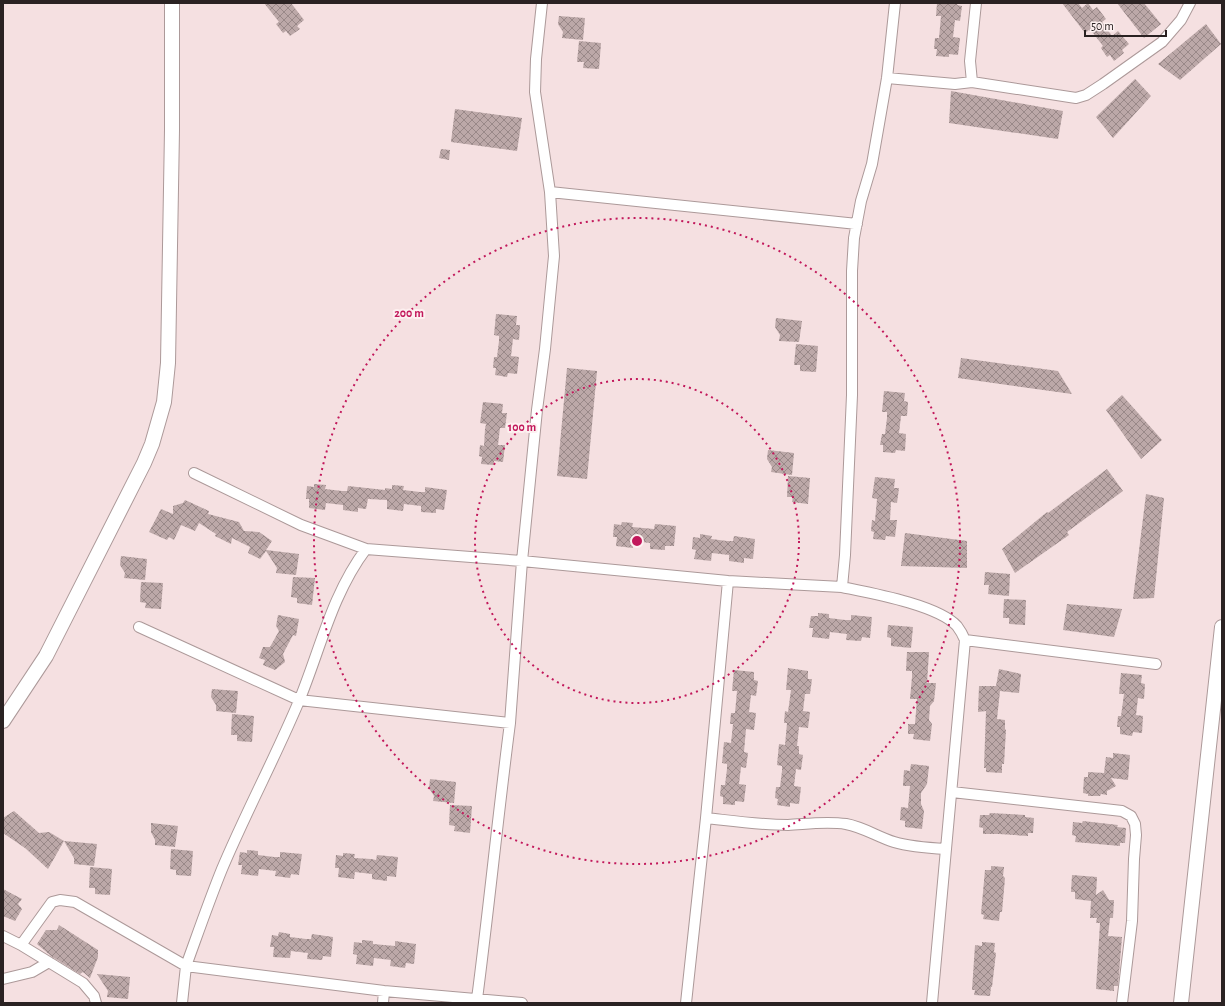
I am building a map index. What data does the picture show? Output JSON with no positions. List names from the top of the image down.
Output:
{
  "scale_bar": "50 m",
  "rings": ["200 m", "100 m"]
}
